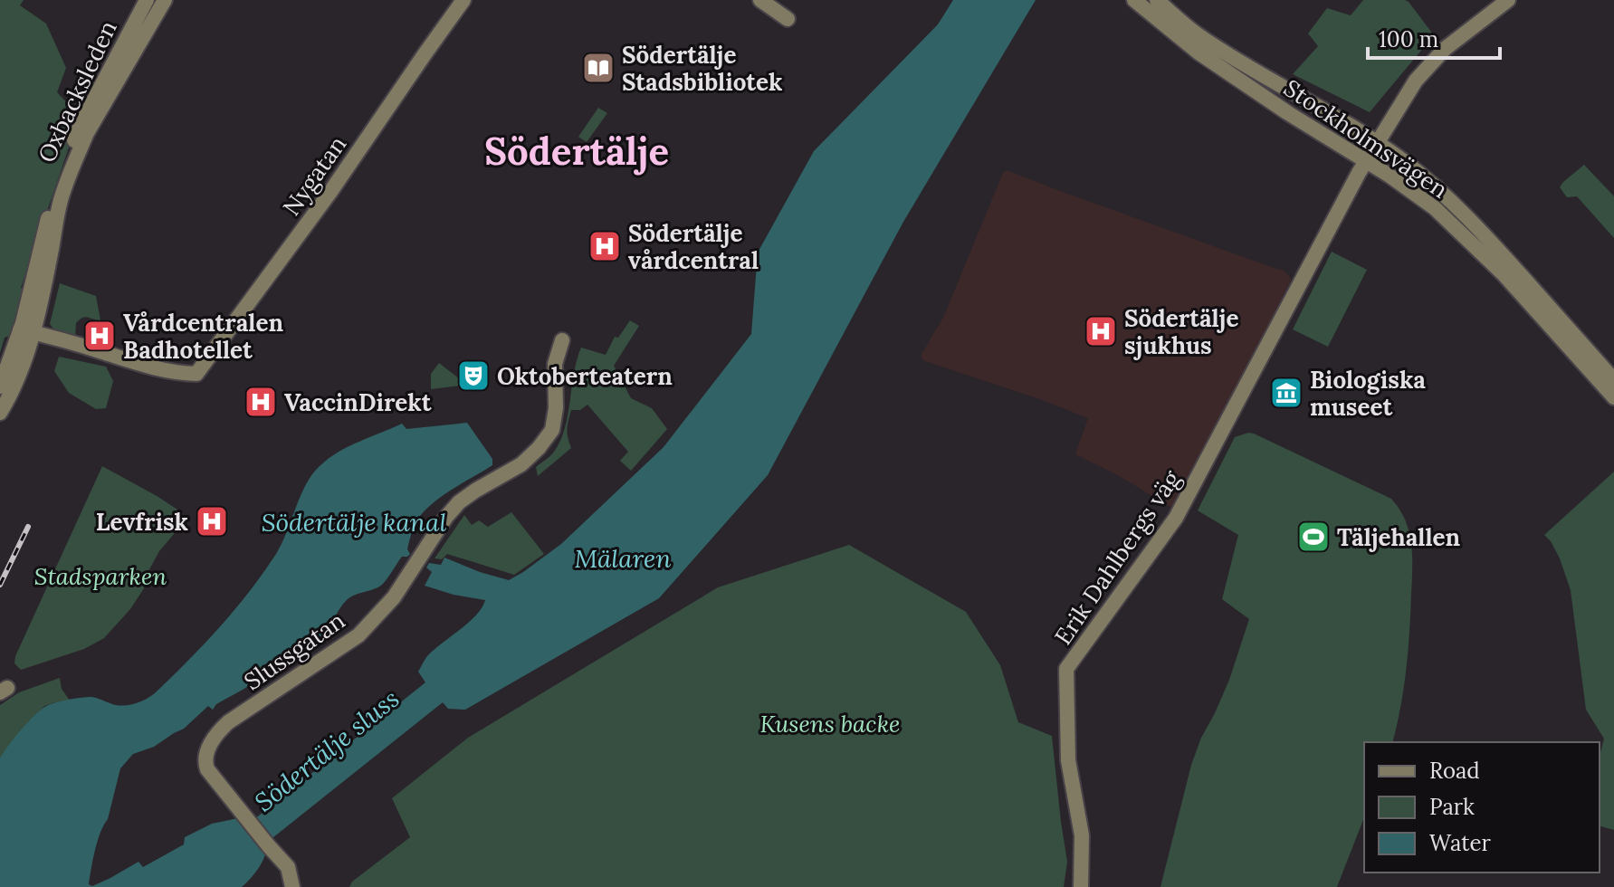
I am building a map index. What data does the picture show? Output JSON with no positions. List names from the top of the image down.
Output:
{
  "streets": {
    "street": [
      "Oxbacksleden",
      "Stockholmsvägen",
      "Nygatan",
      "Erik Dahlbergs väg",
      "Slussgatan"
    ]
  },
  "crossings": [
    ["Oxbacksleden", "Nygatan"],
    ["Stockholmsvägen", "Erik Dahlbergs väg"]
  ],
  "districts": ["Södertälje"],
  "water": ["Södertälje kanal", "Mälaren", "Södertälje sluss"],
  "parks": ["Stadsparken", "Kusens backe"],
  "places": {
    "library": ["Södertälje Stadsbibliotek"],
    "hospital": [
      "Södertälje vårdcentral",
      "Södertälje sjukhus",
      "Vårdcentralen Badhotellet",
      "VaccinDirekt",
      "Levfrisk"
    ],
    "theatre": ["Oktoberteatern"],
    "museum": ["Biologiska museet"],
    "sports": ["Täljehallen"]
  },
  "legend": ["Road", "Park", "Water"],
  "scale_bar": "100 m"
}
